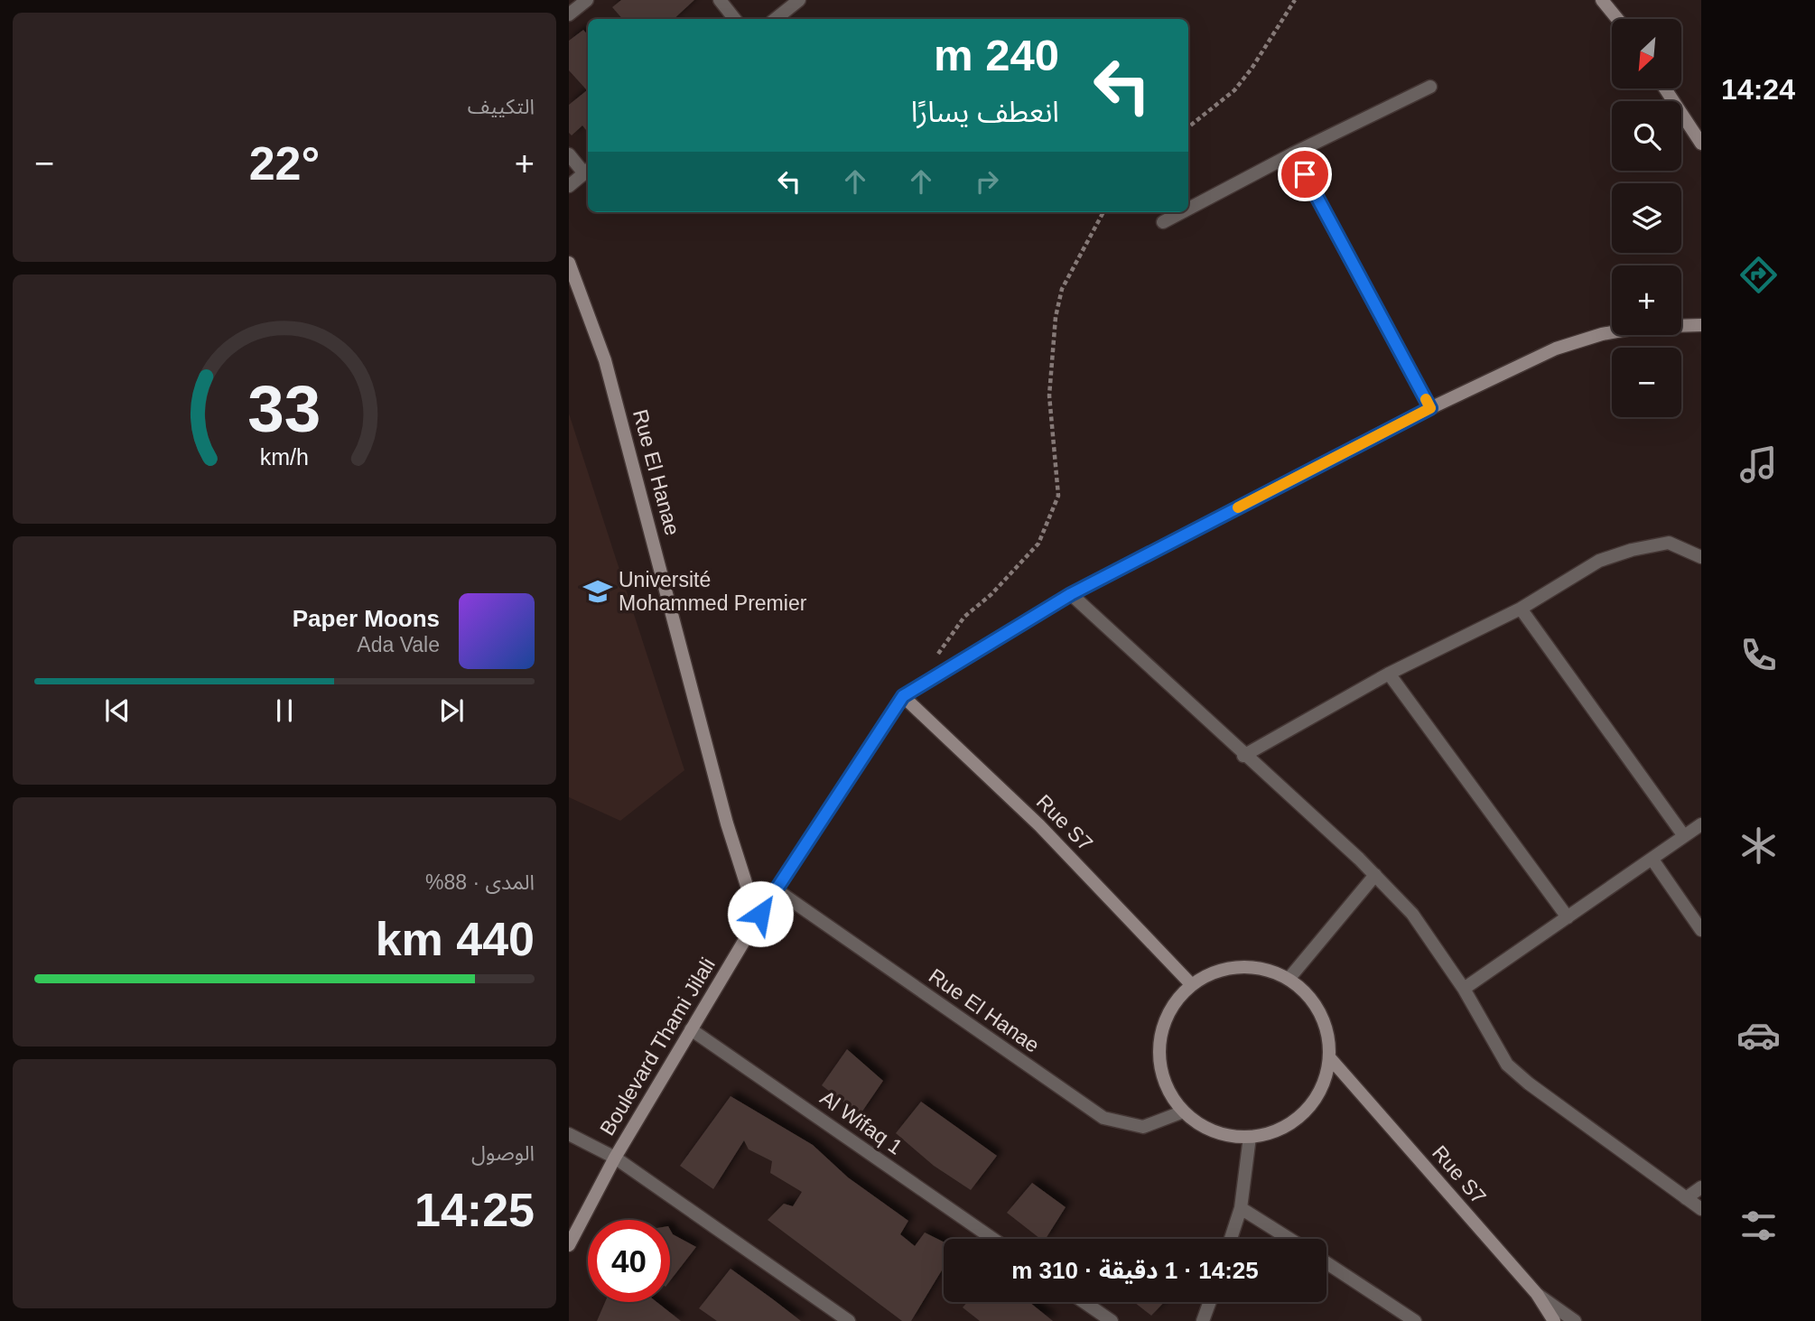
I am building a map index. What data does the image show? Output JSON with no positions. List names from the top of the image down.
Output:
{
  "streets": {
    "street": [
      "Rue El Hanae",
      "Rue S7",
      "Boulevard Thami Jilali",
      "Al Wifaq 1"
    ]
  },
  "crossings": [
    ["Rue El Hanae", "Rue S7"],
    ["Rue El Hanae", "Boulevard Thami Jilali"],
    ["Rue S7", "Boulevard Thami Jilali"],
    ["Boulevard Thami Jilali", "Al Wifaq 1"]
  ],
  "places": {
    "school or university": ["Université Mohammed Premier"]
  },
  "north": "bottom left",
  "page": {
    "tabs": "14:24",
    "tile": [
      "التكييف",
      ["المدى · 88%", "440 km"],
      ["الوصول", "14:25"]
    ],
    "map_buttons": ["+", "−"],
    "turn": ["240 m", "انعطف يسارًا"],
    "heat": ["−", "22°", "+"],
    "song": ["Paper Moons", "Ada Vale"],
    "limit": "40",
    "trip": "14:25 · 1 دقيقة · 310 m",
    "gauge": ["33", "km/h"]
  }
}
